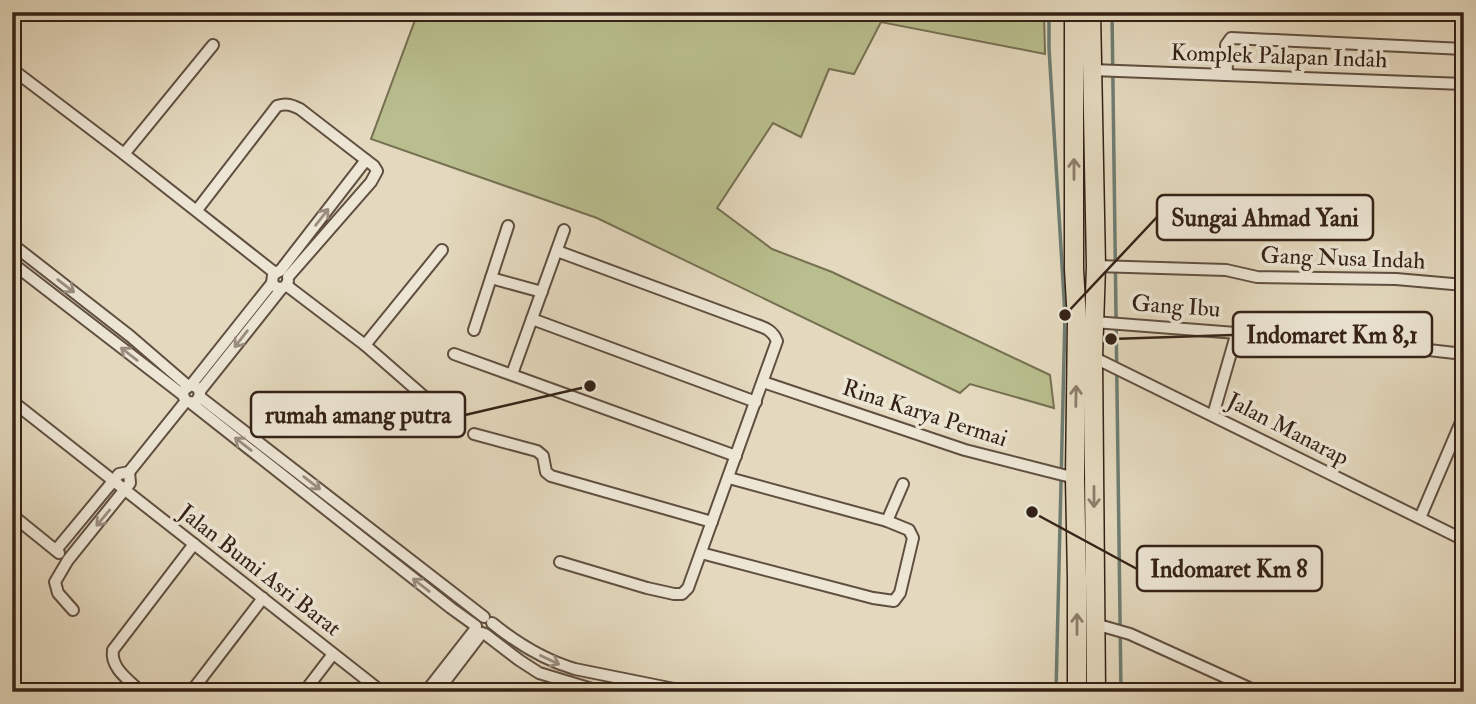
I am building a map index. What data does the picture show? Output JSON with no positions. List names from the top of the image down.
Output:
{
  "streets": {
    "street": [
      "Komplek Palapan Indah",
      "Gang Nusa Indah",
      "Gang Ibu",
      "Rina Karya Permai",
      "Jalan Manarap",
      "Jalan Bumi Asri Barat"
    ]
  },
  "places": [
    "Sungai Ahmad Yani",
    "Indomaret Km 8,1",
    "rumah amang putra",
    "Indomaret Km 8"
  ]
}
